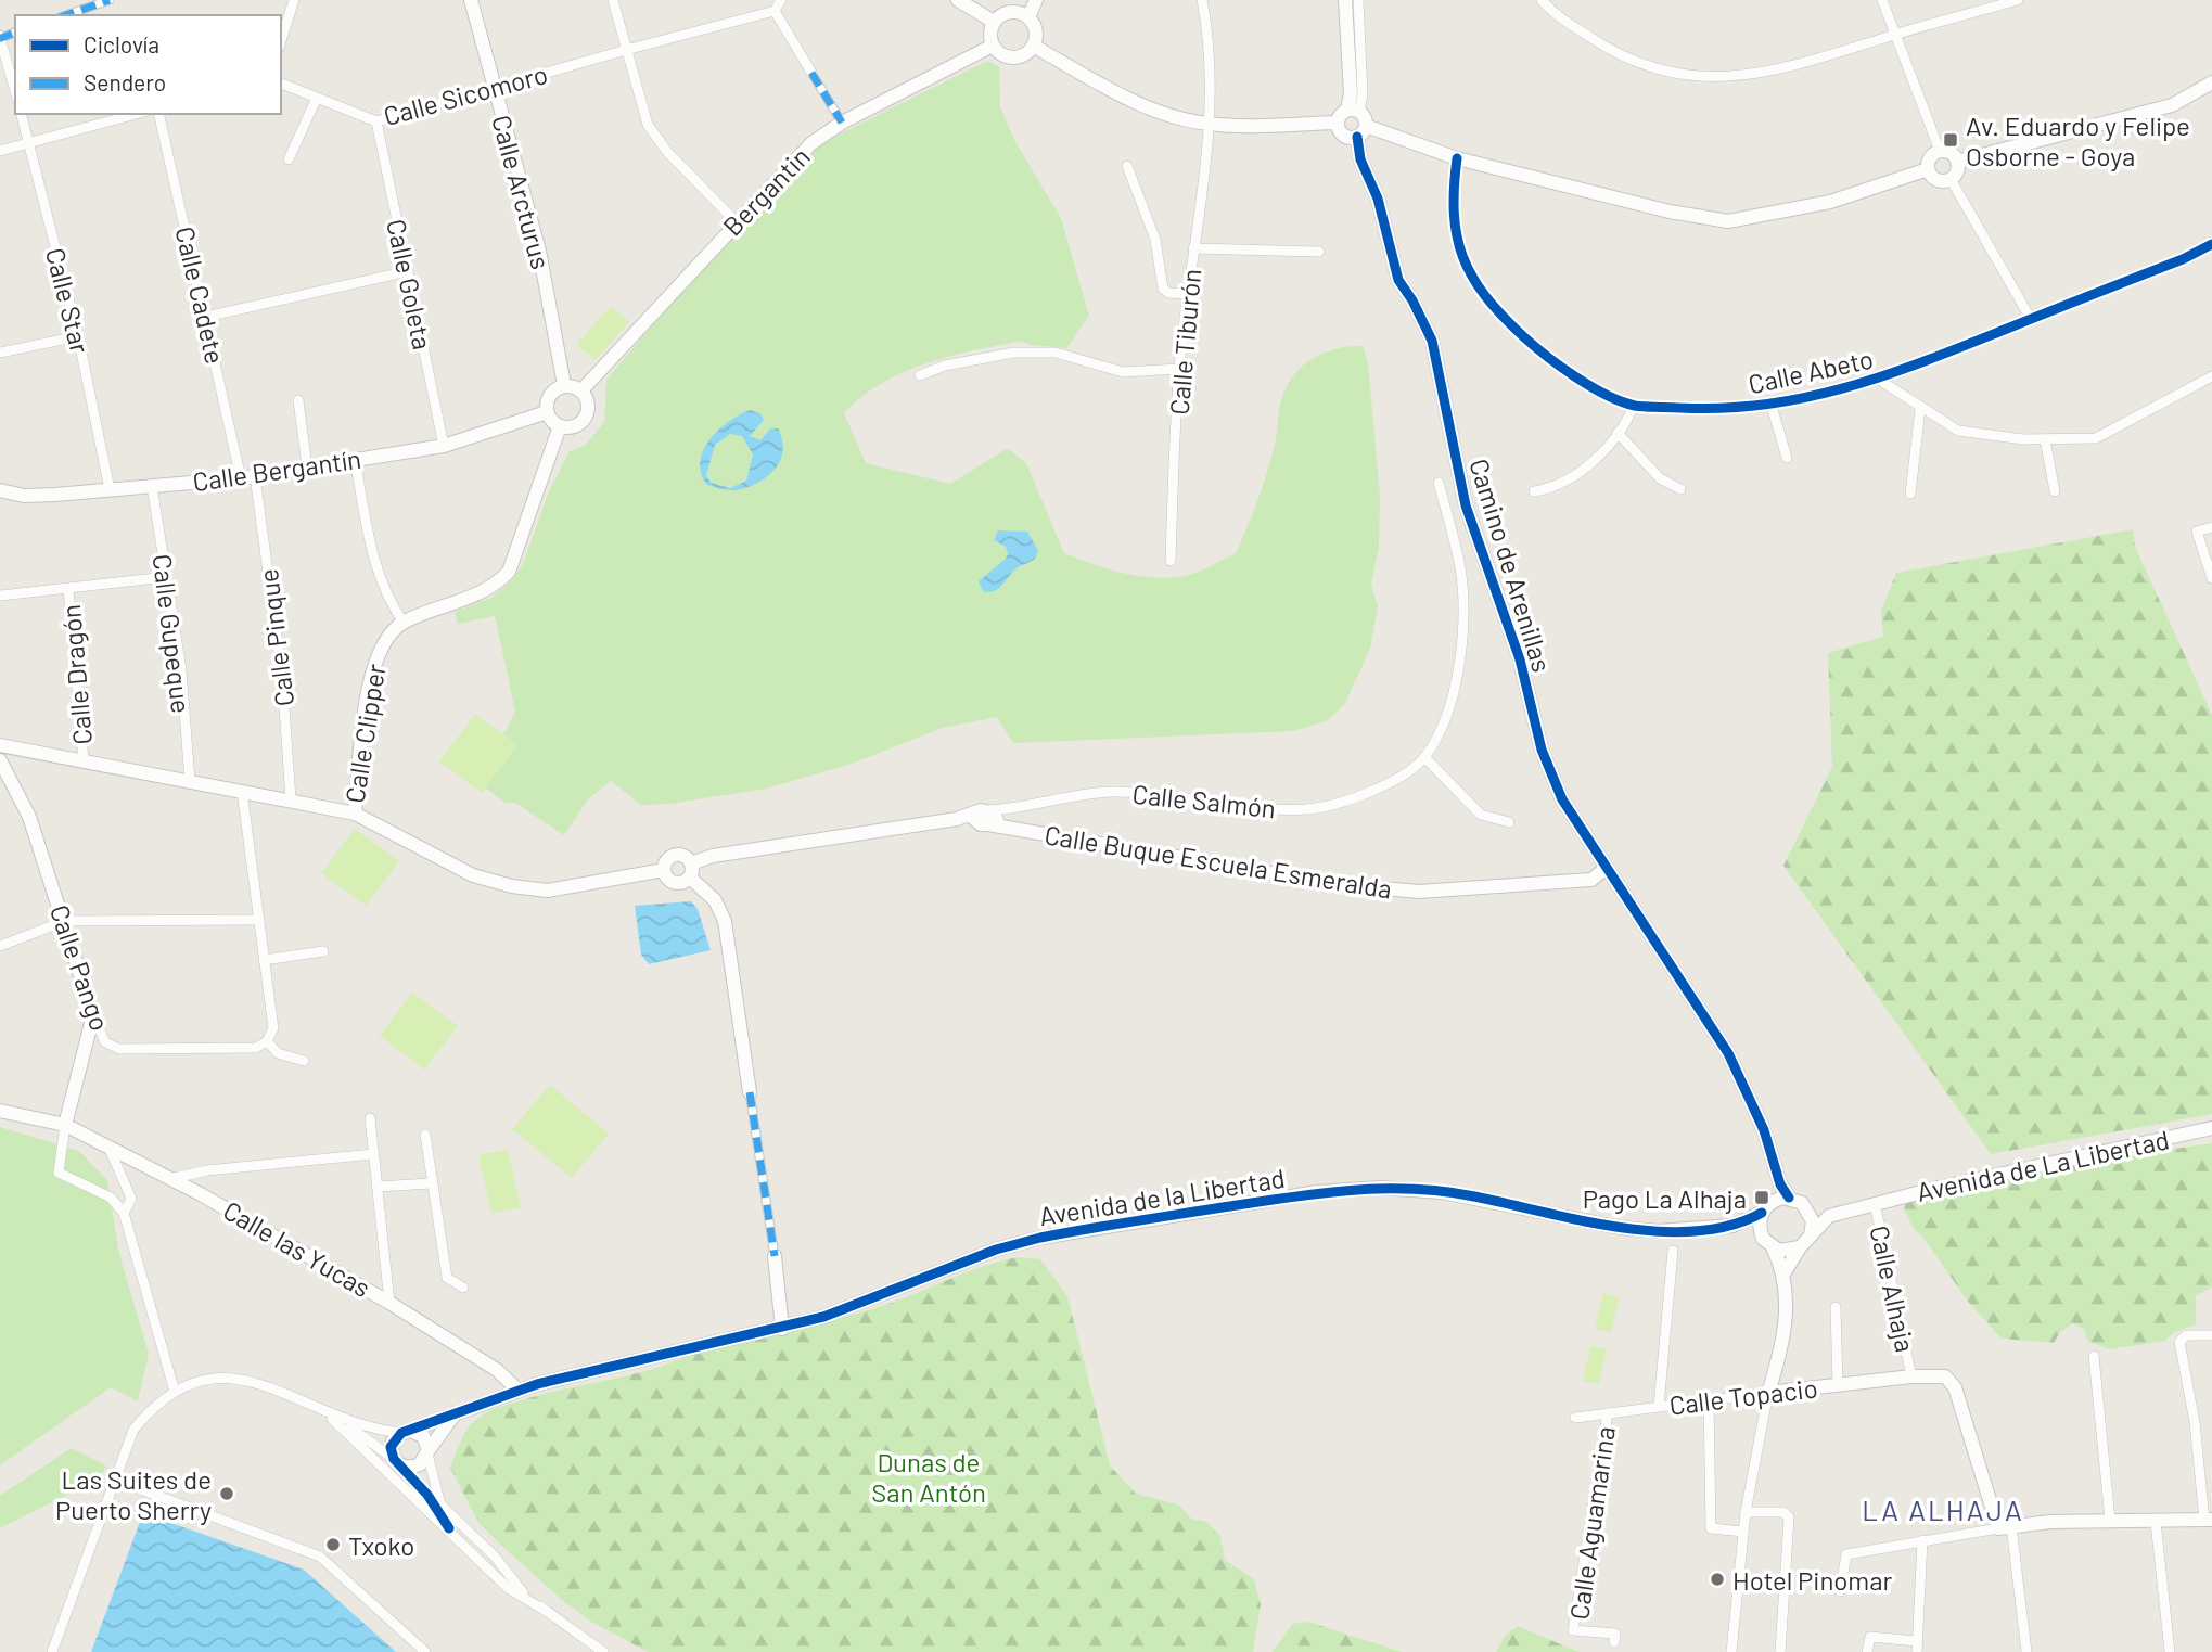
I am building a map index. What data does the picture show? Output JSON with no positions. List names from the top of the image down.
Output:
{
  "streets": {
    "street": [
      "Calle Sicomoro",
      "Bergantin",
      "Calle Arcturus",
      "Calle Goleta",
      "Calle Cadete",
      "Calle Star",
      "Calle Tiburón",
      "Calle Abeto",
      "Calle Bergantín",
      "Camino de Arenillas",
      "Calle Gupeque",
      "Calle Pinque",
      "Calle Dragón",
      "Calle Clipper",
      "Calle Salmón",
      "Calle Buque Escuela Esmeralda",
      "Calle Pango",
      "Avenida de La Libertad",
      "Avenida de la Libertad",
      "Calle las Yucas",
      "Calle Alhaja",
      "Calle Topacio",
      "Calle Aguamarina"
    ]
  },
  "crossings": [
    ["Calle Sicomoro", "Calle Arcturus"],
    ["Calle Sicomoro", "Calle Goleta"],
    ["Bergantin", "Calle Arcturus"],
    ["Bergantin", "Calle Bergantín"],
    ["Bergantin", "Calle Clipper"],
    ["Calle Arcturus", "Calle Bergantín"],
    ["Calle Arcturus", "Calle Clipper"],
    ["Calle Goleta", "Calle Bergantín"],
    ["Calle Cadete", "Calle Bergantín"],
    ["Calle Cadete", "Calle Pinque"],
    ["Calle Star", "Calle Bergantín"],
    ["Calle Bergantín", "Calle Gupeque"],
    ["Calle Bergantín", "Calle Pinque"],
    ["Calle Bergantín", "Calle Clipper"],
    ["Camino de Arenillas", "Calle Buque Escuela Esmeralda"],
    ["Camino de Arenillas", "Avenida de la Libertad"],
    ["Calle Gupeque", "Calle Clipper"],
    ["Calle Pinque", "Calle Clipper"],
    ["Calle Dragón", "Calle Clipper"],
    ["Calle Salmón", "Calle Buque Escuela Esmeralda"],
    ["Avenida de La Libertad", "Calle Alhaja"],
    ["Avenida de la Libertad", "Calle las Yucas"],
    ["Calle Alhaja", "Calle Topacio"],
    ["Calle Topacio", "Calle Aguamarina"]
  ],
  "districts": ["LA ALHAJA"],
  "parks": ["Dunas de San Antón"],
  "places": {
    "transit": ["Av. Eduardo y Felipe Osborne - Goya", "Pago La Alhaja"],
    "other": ["Las Suites de Puerto Sherry", "Txoko", "Hotel Pinomar"]
  },
  "legend": ["Ciclovía", "Sendero"]
}
